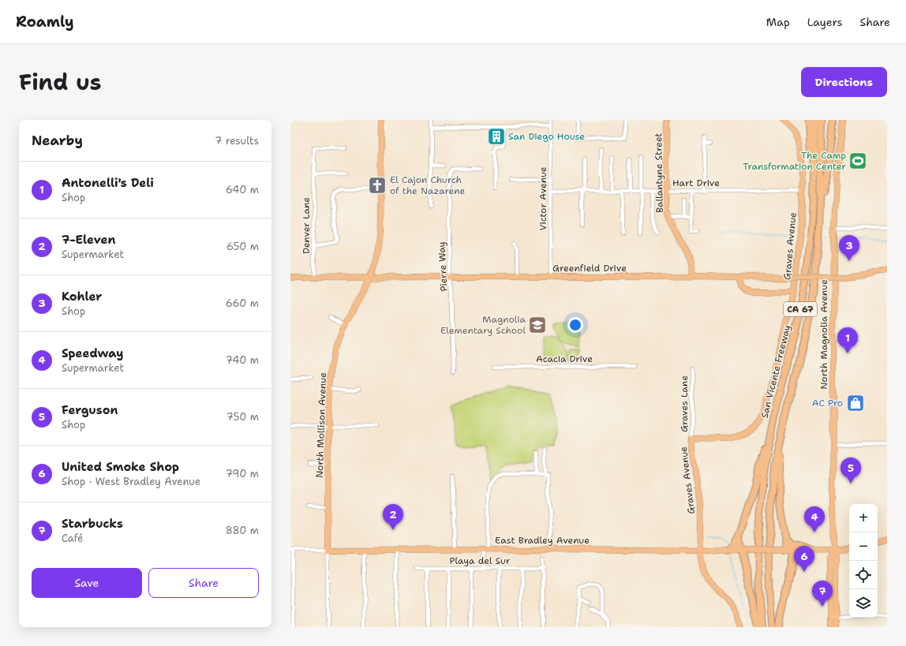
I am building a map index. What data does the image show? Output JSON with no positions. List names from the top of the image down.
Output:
{
  "streets": {
    "highway": ["CA 67", "San Vicente Freeway"],
    "main road": [
      "Ballantyne Street",
      "Graves Avenue",
      "Greenfield Drive",
      "North Magnolia Avenue",
      "North Mollison Avenue",
      "East Bradley Avenue"
    ],
    "street": [
      "Hart Drive",
      "Victor Avenue",
      "Denver Lane",
      "Pierre Way",
      "Acacia Drive",
      "Graves Lane",
      "Playa del Sur"
    ]
  },
  "crossings": [
    ["Ballantyne Street", "Hart Drive"],
    ["Ballantyne Street", "Greenfield Drive"],
    ["Hart Drive", "Victor Avenue"],
    ["Hart Drive", "Graves Avenue"],
    ["Victor Avenue", "Greenfield Drive"],
    ["Denver Lane", "Greenfield Drive"],
    ["Graves Avenue", "Graves Lane"],
    ["Graves Avenue", "East Bradley Avenue"],
    ["Pierre Way", "Greenfield Drive"],
    ["Greenfield Drive", "North Mollison Avenue"],
    ["North Magnolia Avenue", "East Bradley Avenue"],
    ["North Mollison Avenue", "East Bradley Avenue"]
  ],
  "places": {
    "building": ["San Diego House"],
    "sports": ["The Camp Transformation Center"],
    "church": ["El Cajon Church of the Nazarene"],
    "school or university": ["Magnolia Elementary School"],
    "shop": ["AC Pro"]
  },
  "page": {
    "header": "Roamly",
    "nav": ["Map", "Layers", "Share"],
    "title": "Find us",
    "buttons": [
      "Directions",
      ["Save", "Share"]
    ],
    "heading": ["Nearby", "7 results"],
    "list": [
      {
        "mark": "1",
        "name": "Antonelli's Deli",
        "note": "Shop",
        "value": "640 m"
      },
      {
        "mark": "2",
        "name": "7-Eleven",
        "note": "Supermarket",
        "value": "650 m"
      },
      {
        "mark": "3",
        "name": "Kohler",
        "note": "Shop",
        "value": "660 m"
      },
      {
        "mark": "4",
        "name": "Speedway",
        "note": "Supermarket",
        "value": "740 m"
      },
      {
        "mark": "5",
        "name": "Ferguson",
        "note": "Shop",
        "value": "750 m"
      },
      {
        "mark": "6",
        "name": "United Smoke Shop",
        "note": "Shop · West Bradley Avenue",
        "value": "790 m"
      },
      {
        "mark": "7",
        "name": "Starbucks",
        "note": "Café",
        "value": "880 m"
      }
    ],
    "pins": [
      "3",
      "1",
      "5",
      "2",
      "4",
      "6",
      "7"
    ],
    "map_buttons": ["+", "−"]
  }
}
